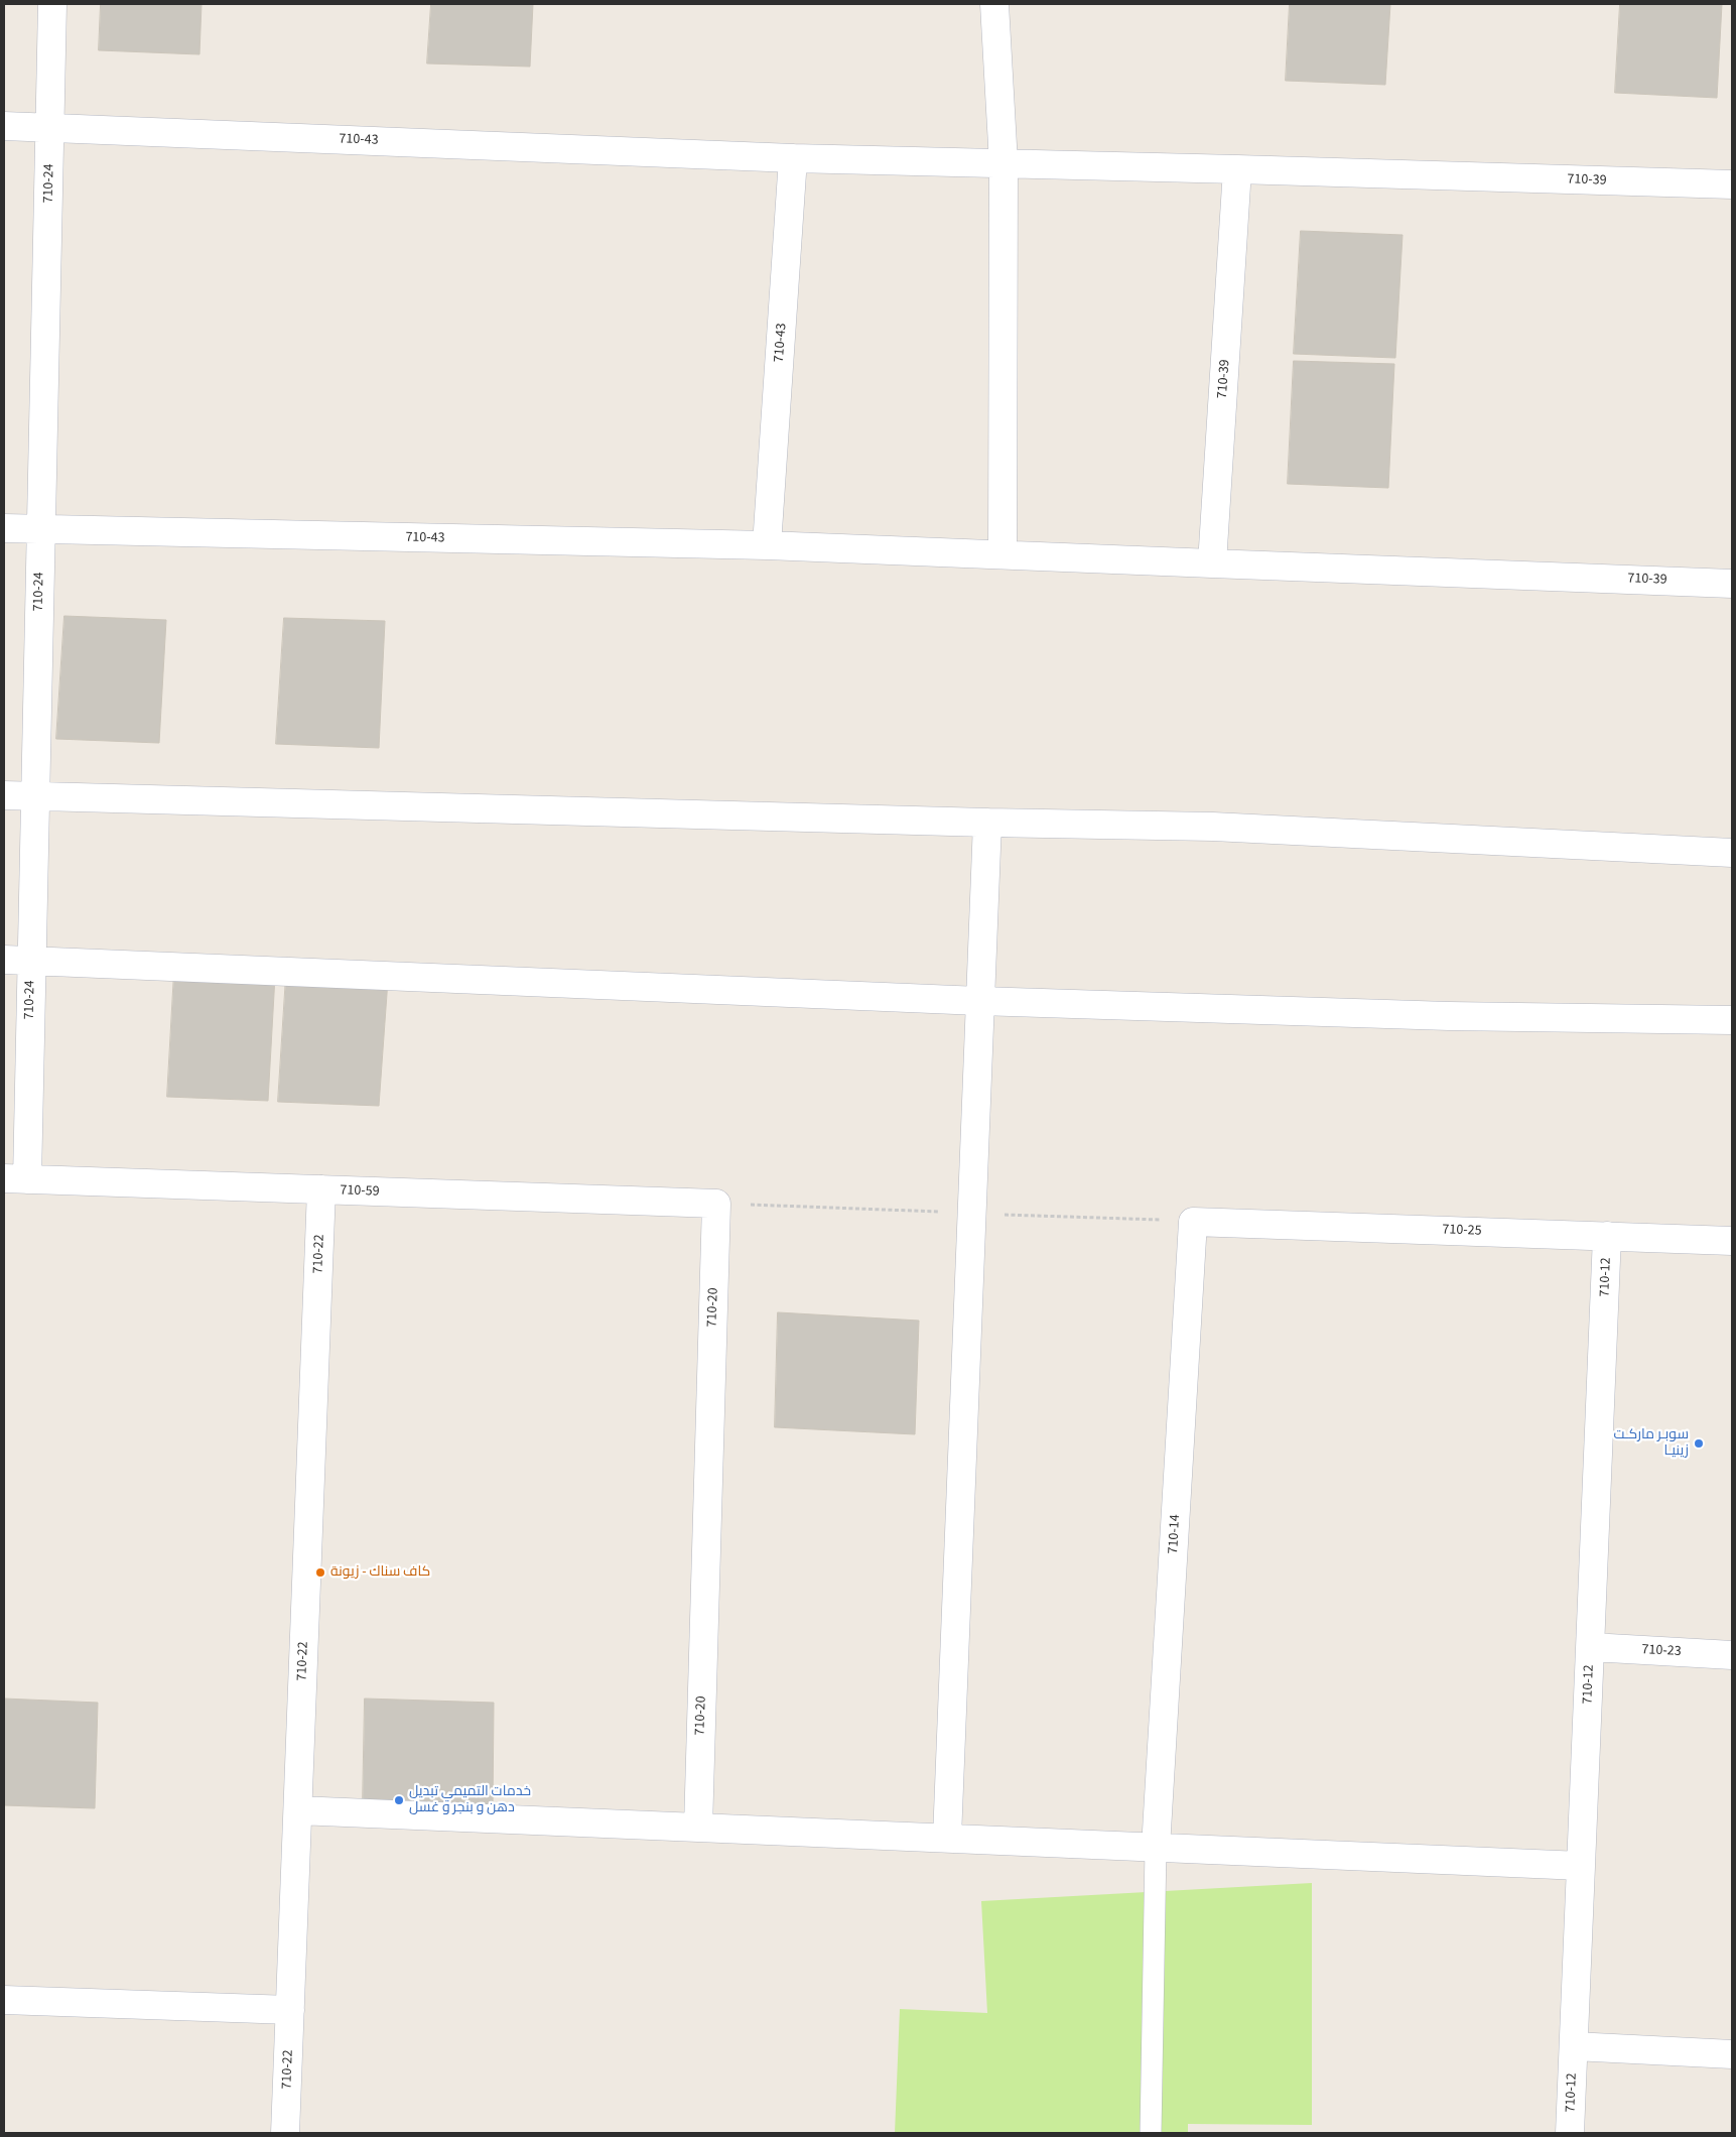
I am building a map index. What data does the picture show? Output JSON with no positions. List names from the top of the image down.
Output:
{
  "streets": {
    "street": [
      "710-43",
      "710-39",
      "710-24",
      "710-59",
      "710-25",
      "710-22",
      "710-12",
      "710-20",
      "710-14",
      "710-23"
    ]
  },
  "crossings": [
    ["710-43", "710-24"],
    ["710-24", "710-59"],
    ["710-59", "710-22"],
    ["710-59", "710-20"],
    ["710-25", "710-12"],
    ["710-25", "710-14"],
    ["710-12", "710-23"]
  ],
  "places": ["سوبـر ماركـت زينيـا", "كاف سناك - زيونة", "خدمات التميمي تبديل دهن و بنجر و غسل"]
}
